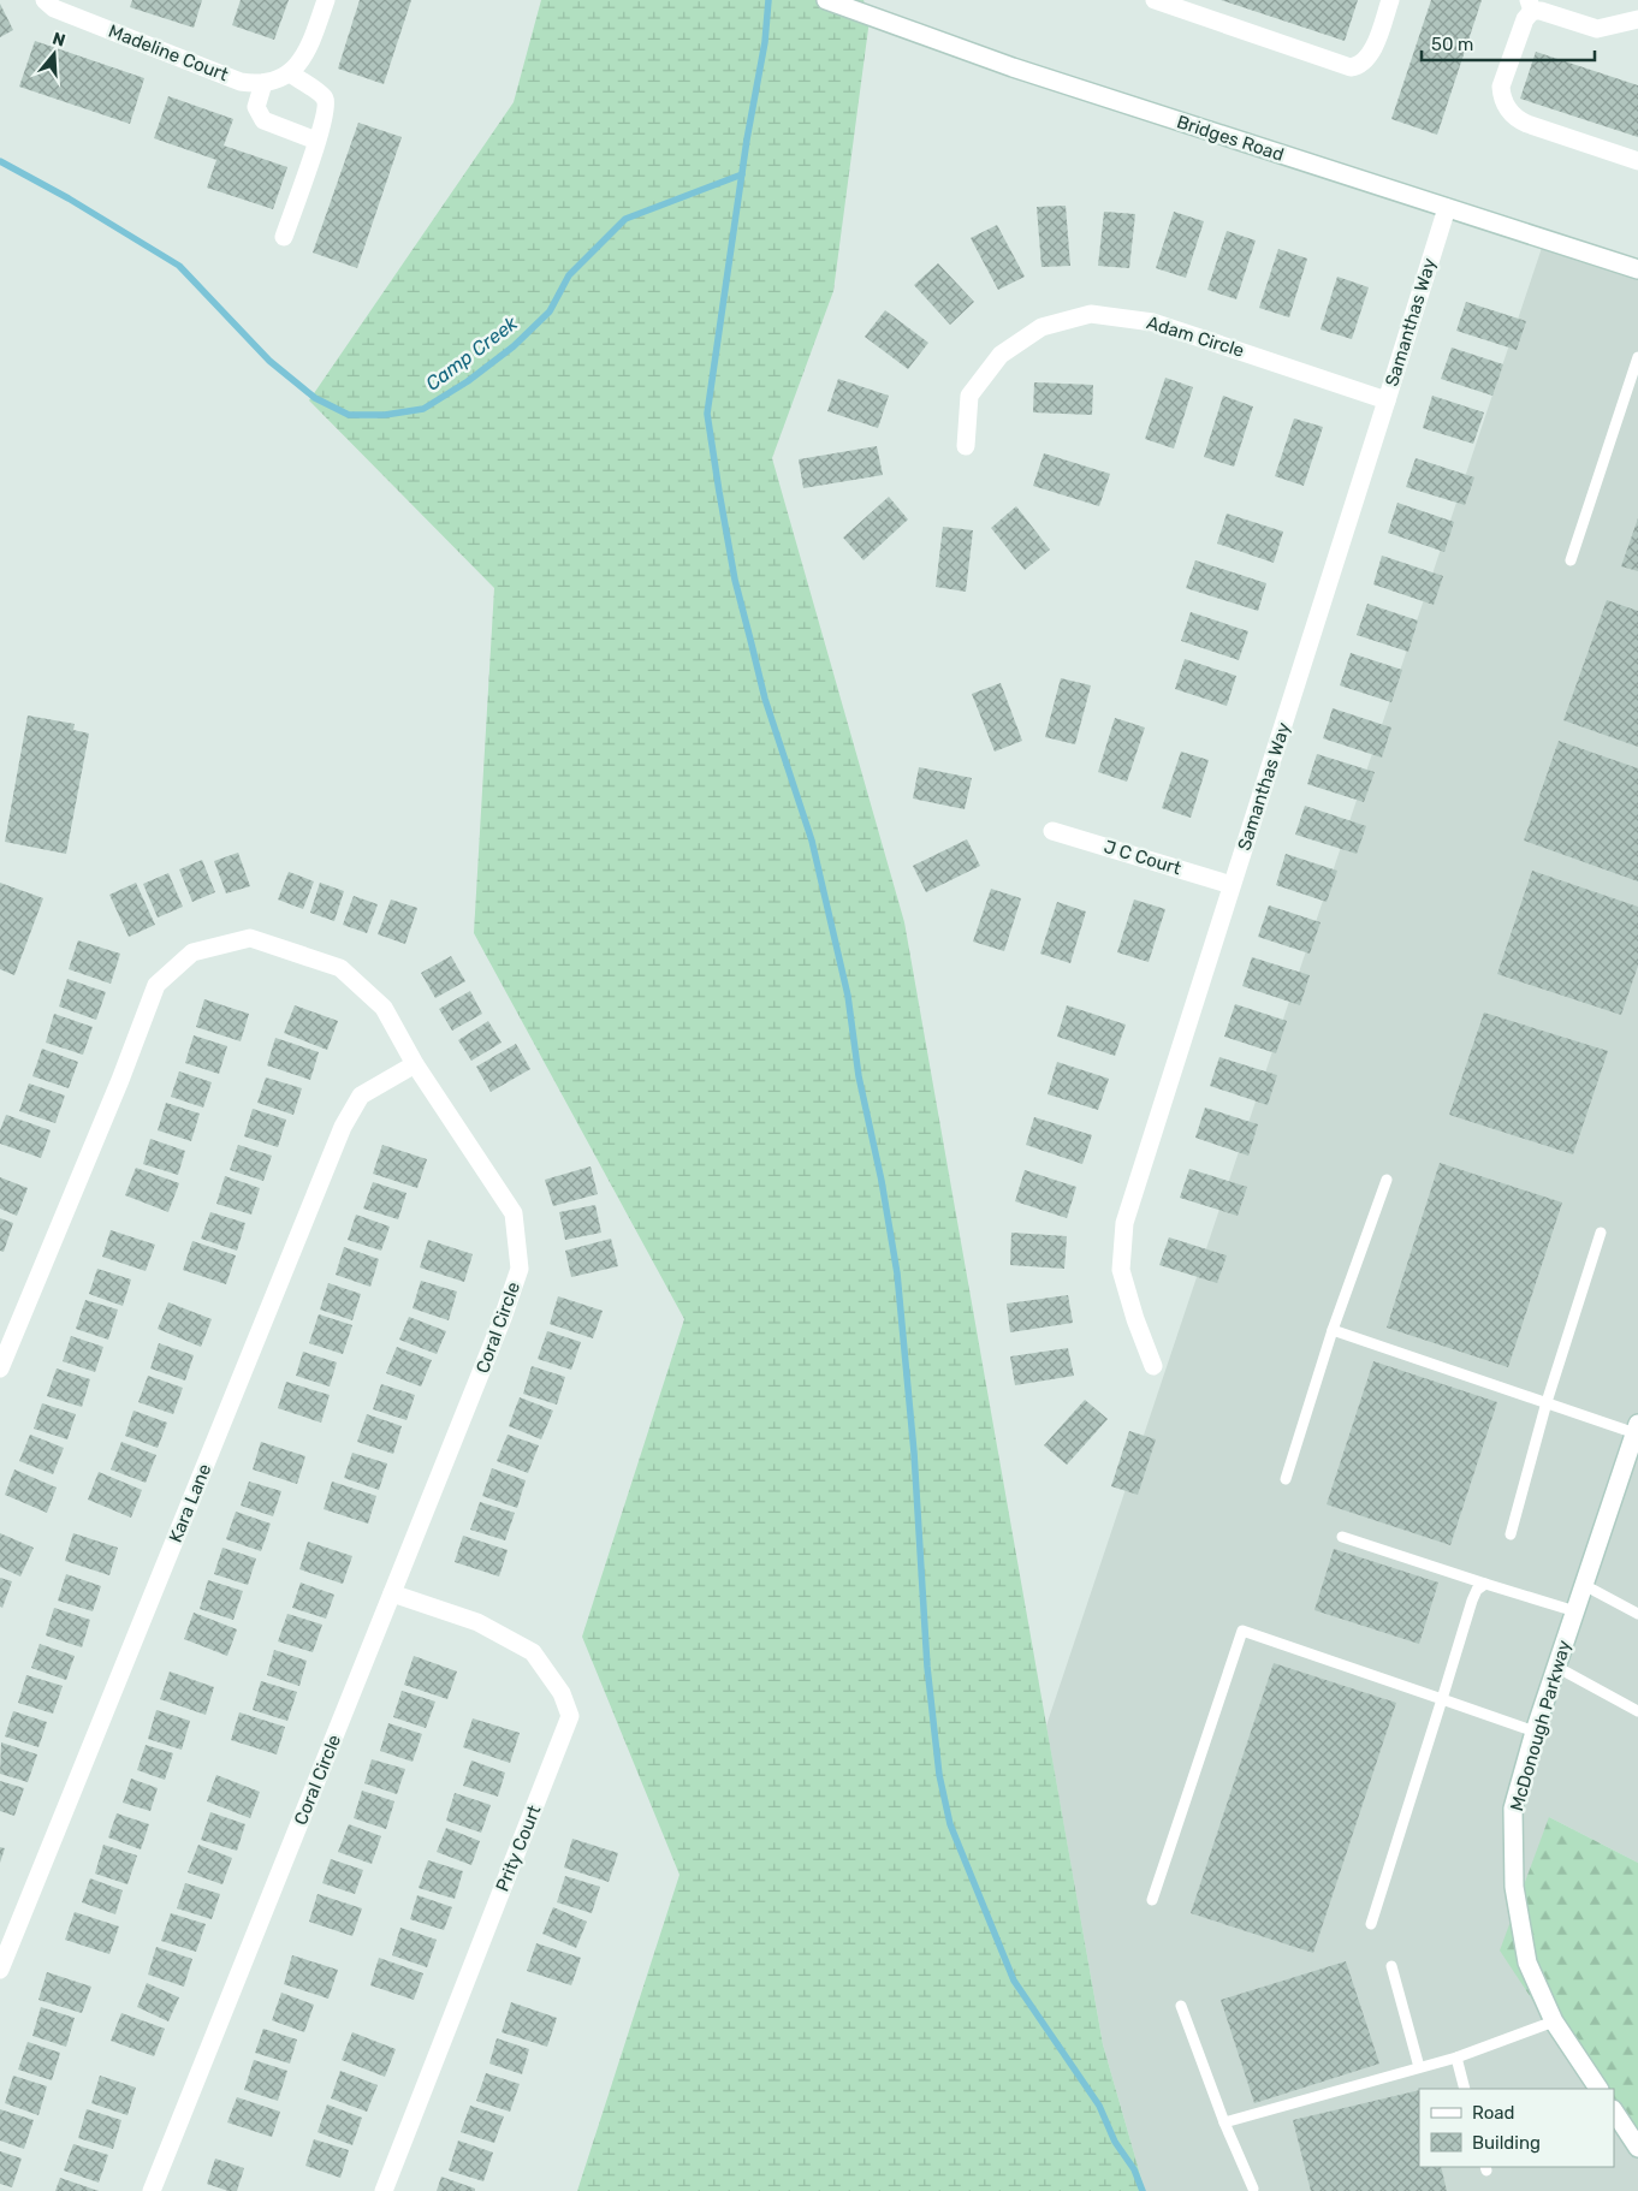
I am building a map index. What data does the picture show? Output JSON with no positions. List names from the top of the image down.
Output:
{
  "streets": {
    "street": [
      "Madeline Court",
      "Bridges Road",
      "Samanthas Way",
      "Adam Circle",
      "J C Court",
      "Coral Circle",
      "Kara Lane",
      "McDonough Parkway",
      "Prity Court"
    ]
  },
  "crossings": [
    ["Bridges Road", "Samanthas Way"],
    ["Samanthas Way", "Adam Circle"],
    ["Samanthas Way", "J C Court"],
    ["Coral Circle", "Kara Lane"],
    ["Coral Circle", "Prity Court"]
  ],
  "water": ["Camp Creek"],
  "legend": ["Road", "Building"],
  "scale_bar": "50 m",
  "north": "top"
}
